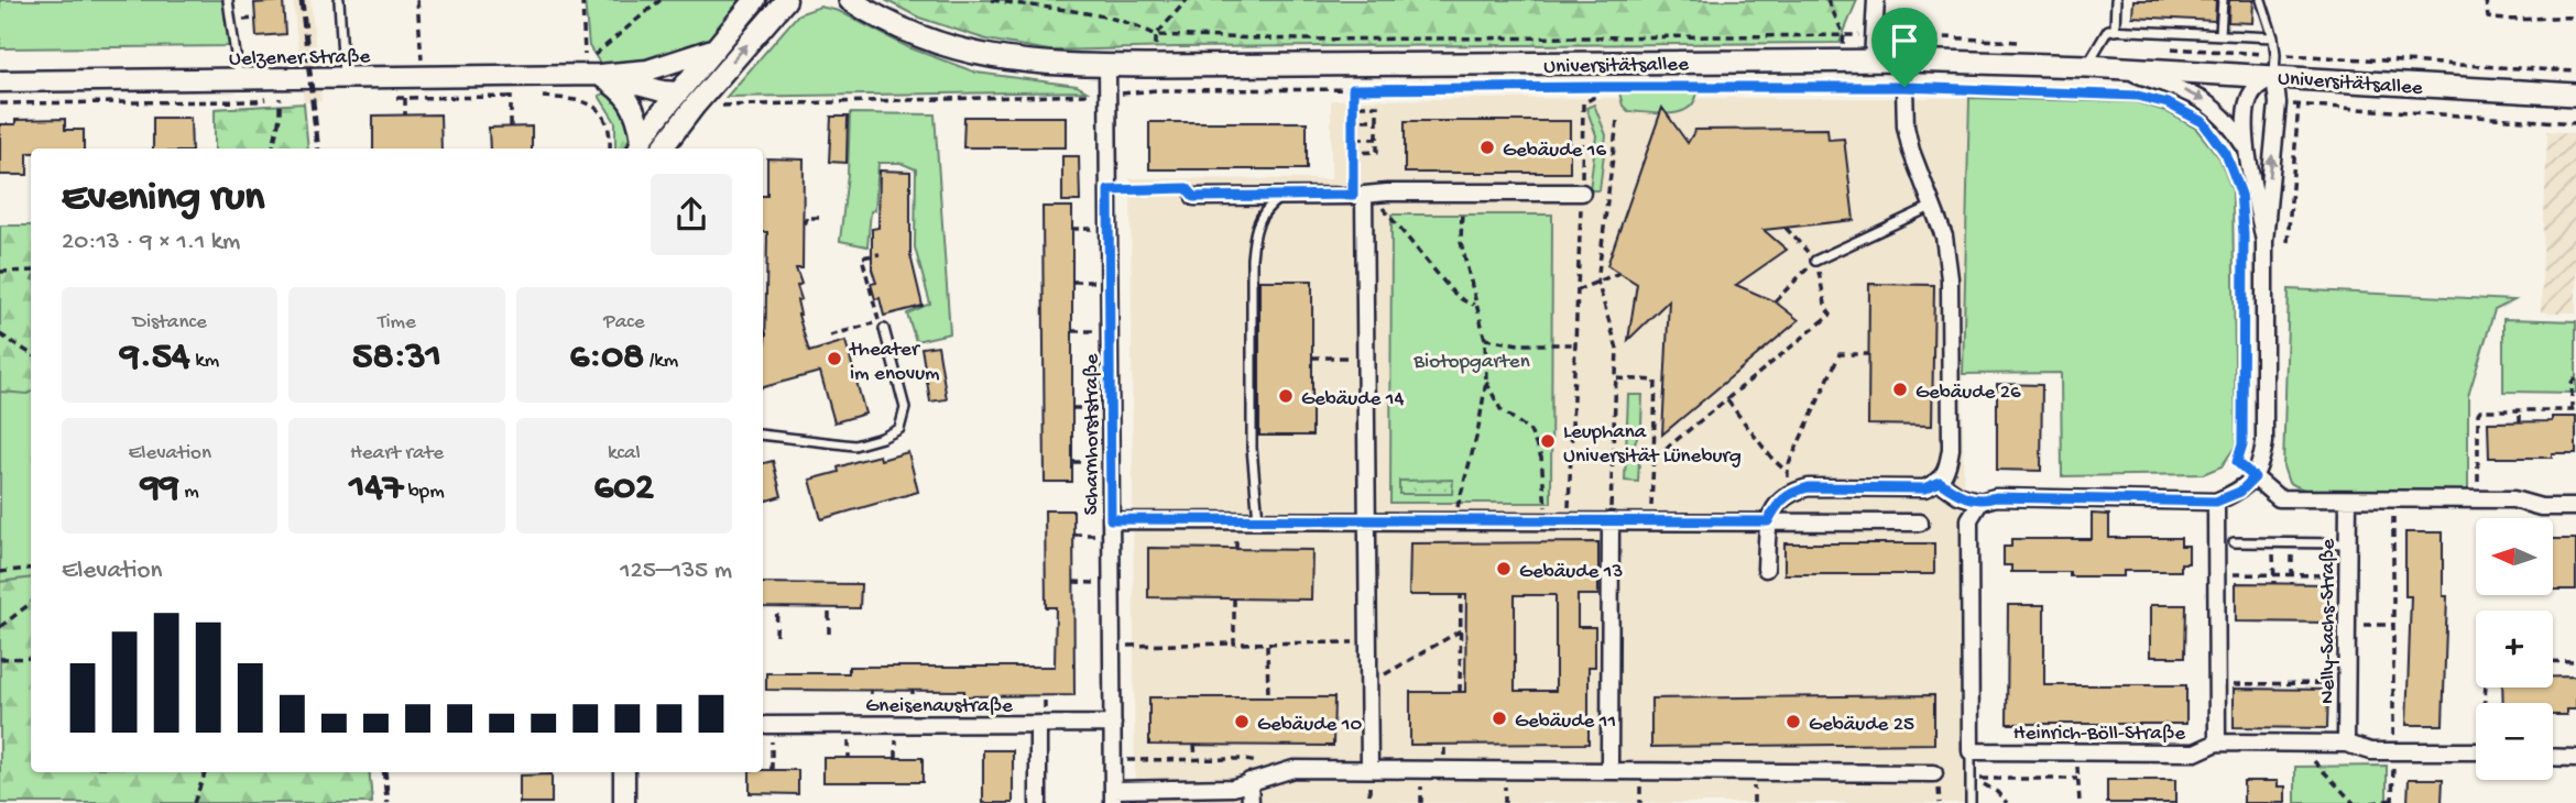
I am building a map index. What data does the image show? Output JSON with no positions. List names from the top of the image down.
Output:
{
  "streets": {
    "main road": ["Universitätsallee"],
    "street": [
      "Uelzener Straße",
      "Scharnhorststraße",
      "Nelly-Sachs-Straße",
      "Gneisenaustraße",
      "Heinrich-Böll-Straße"
    ]
  },
  "crossings": [
    ["Universitätsallee", "Scharnhorststraße"],
    ["Scharnhorststraße", "Gneisenaustraße"]
  ],
  "parks": ["Biotopgarten"],
  "places": [
    "Gebäude 16",
    "theater im enovum",
    "Gebäude 26",
    "Gebäude 14",
    "Leuphana Universität Lüneburg",
    "Gebäude 13",
    "Gebäude 11",
    "Gebäude 10",
    "Gebäude 25"
  ],
  "north": "left",
  "page": {
    "heading": ["Evening run", "20:13 · 9 × 1.1 km"],
    "stats": [
      ["Distance", "9.54 km"],
      ["Time", "58:31"],
      ["Pace", "6:08 /km"],
      ["Elevation", "99 m"],
      ["Heart rate", "147 bpm"],
      ["kcal", "602"]
    ],
    "map_buttons": ["+", "−"],
    "chart": ["Elevation", "125–135 m"]
  }
}
